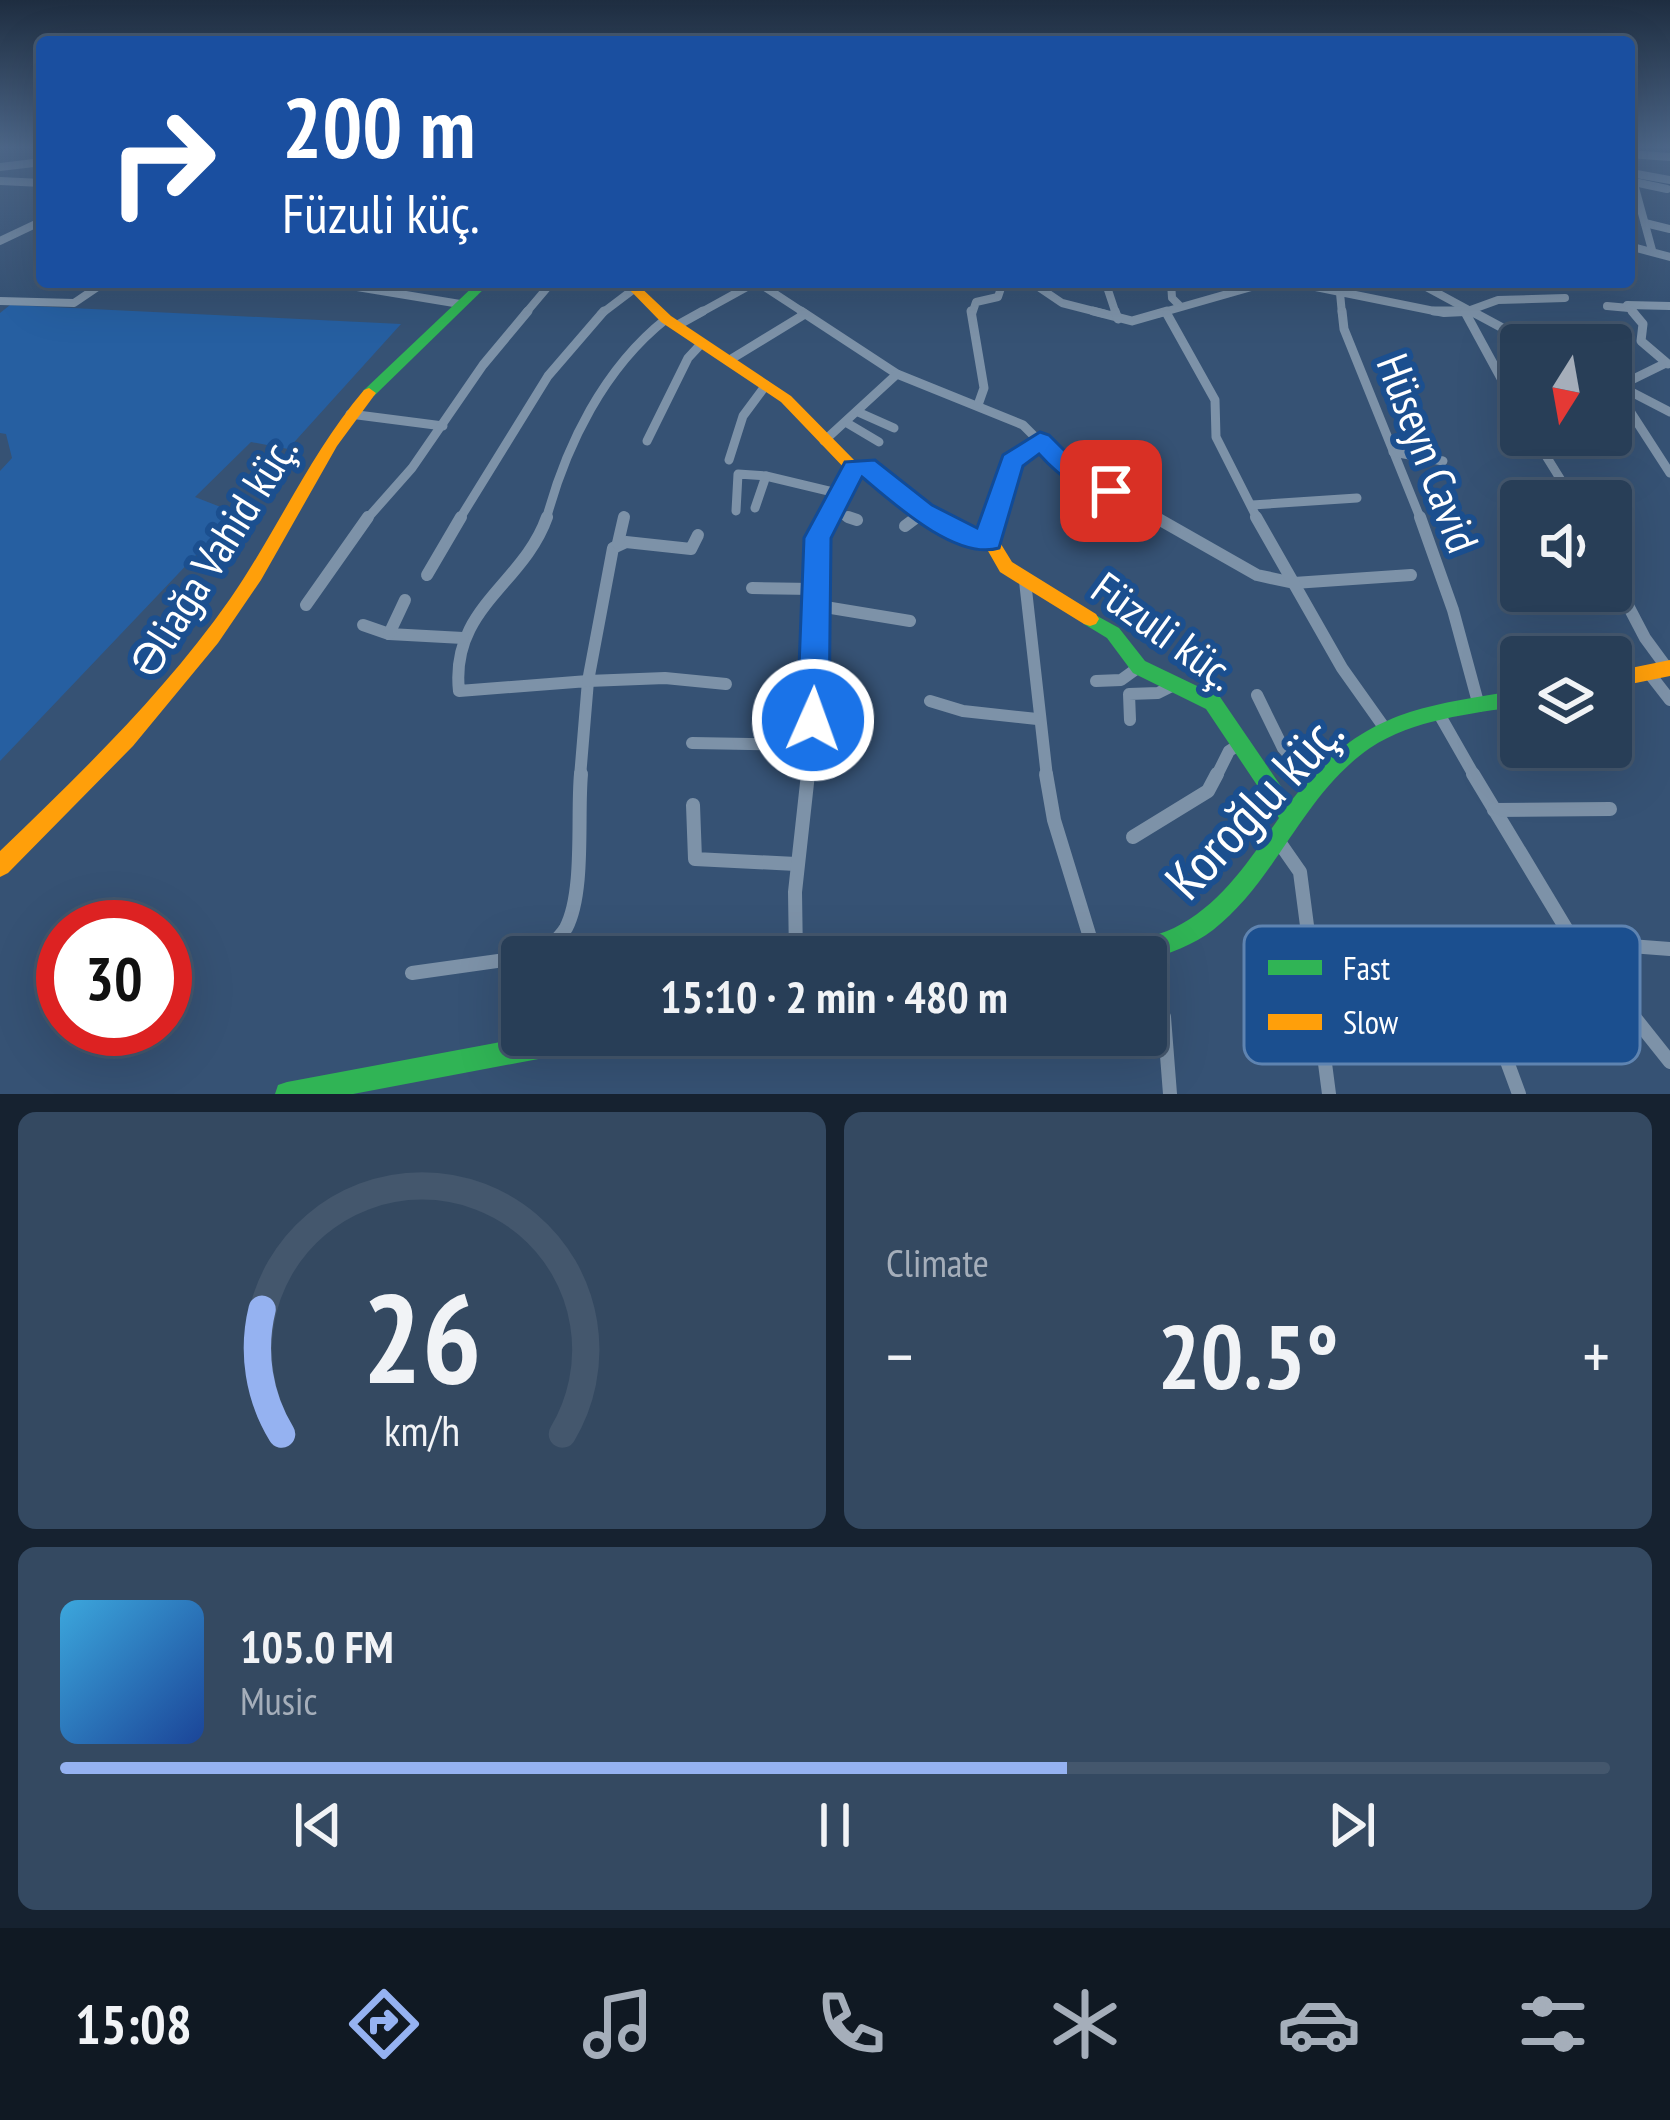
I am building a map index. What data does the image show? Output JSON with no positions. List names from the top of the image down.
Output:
{
  "streets": {
    "street": [
      "Hüseyn Cavid",
      "Əliağa Vahid küç.",
      "Füzuli küç.",
      "Koroğlu küç."
    ]
  },
  "crossings": [
    ["Hüseyn Cavid", "Koroğlu küç."],
    ["Füzuli küç.", "Koroğlu küç."]
  ],
  "legend": ["Fast", "Slow"],
  "north": "bottom",
  "page": {
    "turn": ["200 m", "Füzuli küç."],
    "limit": "30",
    "trip": "15:10 · 2 min · 480 m",
    "tile": "Climate",
    "heat": ["−", "20.5°", "+"],
    "song": ["105.0 FM", "Music"],
    "tabs": "15:08",
    "gauge": ["26", "km/h"]
  }
}
